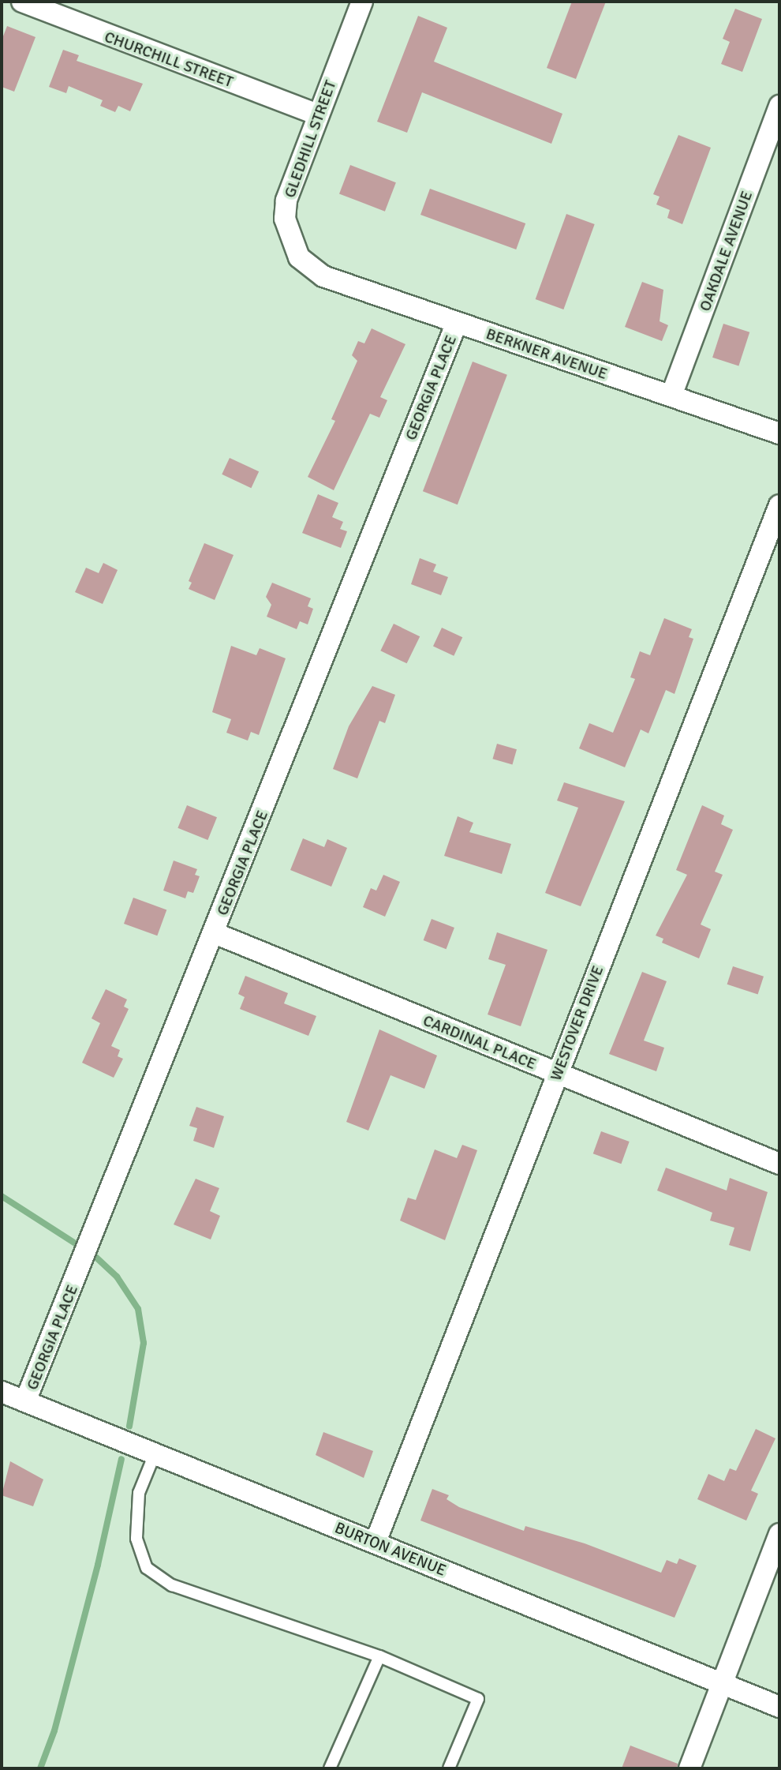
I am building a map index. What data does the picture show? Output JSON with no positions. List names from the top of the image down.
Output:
{
  "streets": {
    "street": [
      "CHURCHILL STREET",
      "GLEDHILL STREET",
      "OAKDALE AVENUE",
      "BERKNER AVENUE",
      "GEORGIA PLACE",
      "WESTOVER DRIVE",
      "CARDINAL PLACE",
      "BURTON AVENUE"
    ]
  },
  "crossings": [
    ["CHURCHILL STREET", "GLEDHILL STREET"],
    ["GLEDHILL STREET", "BERKNER AVENUE"],
    ["OAKDALE AVENUE", "BERKNER AVENUE"],
    ["BERKNER AVENUE", "GEORGIA PLACE"],
    ["GEORGIA PLACE", "CARDINAL PLACE"],
    ["GEORGIA PLACE", "BURTON AVENUE"],
    ["WESTOVER DRIVE", "CARDINAL PLACE"],
    ["WESTOVER DRIVE", "BURTON AVENUE"]
  ]
}
